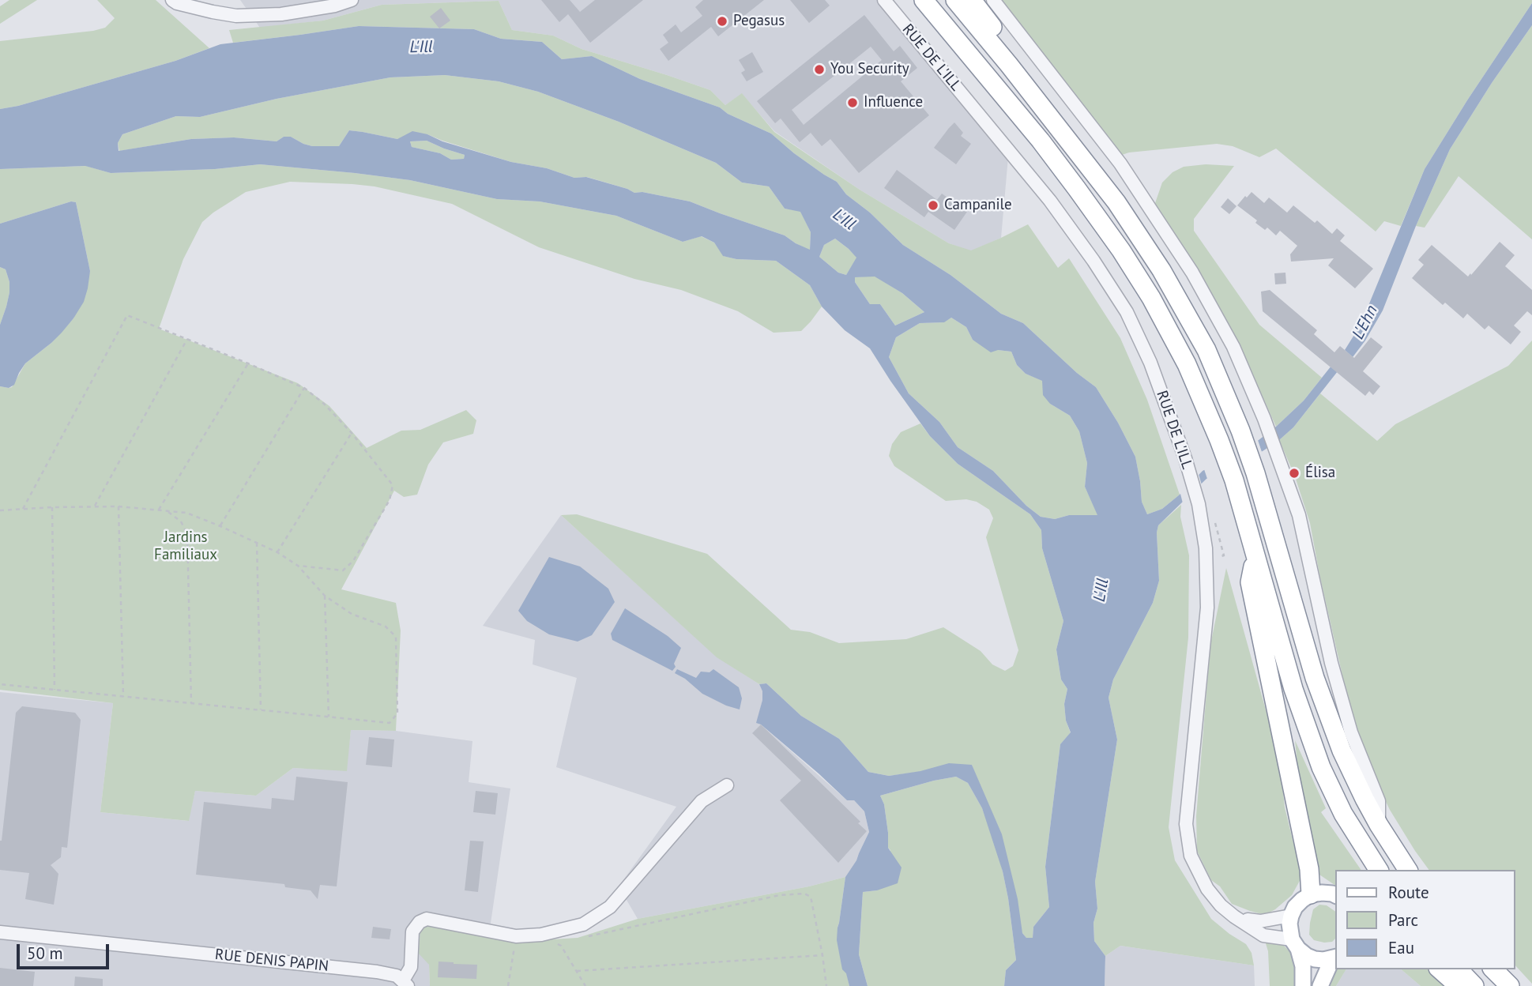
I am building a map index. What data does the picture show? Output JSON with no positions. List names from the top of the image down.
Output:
{
  "streets": {
    "street": ["RUE DE L'ILL", "RUE DENIS PAPIN"]
  },
  "water": ["L'Ill", "L'Ehn"],
  "parks": ["Jardins Familiaux"],
  "places": [
    "Pegasus",
    "You Security",
    "Influence",
    "Campanile",
    "Élisa"
  ],
  "legend": ["Route", "Parc", "Eau"],
  "scale_bar": "50 m"
}
